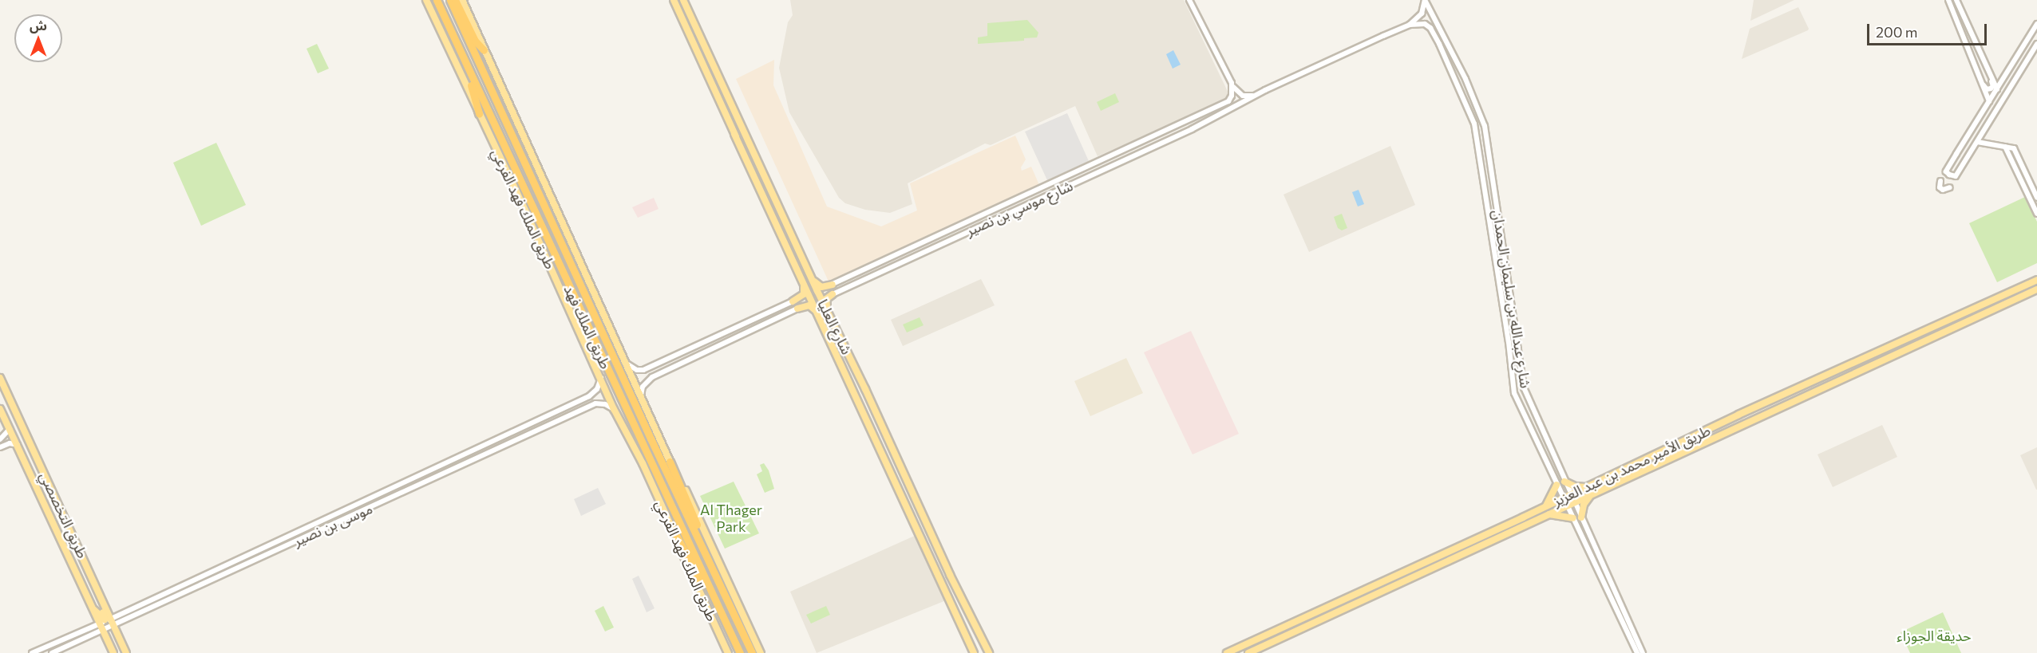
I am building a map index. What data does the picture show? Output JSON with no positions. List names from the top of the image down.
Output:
{
  "streets": {
    "highway": ["طريق الملك فهد"],
    "main road": [
      "طريق الملك فهد الفرعي",
      "شارع العليا",
      "طريق الأمير محمد بن عبد العزيز",
      "طريق التخصصي"
    ],
    "street": ["شارع موسي بن نصير", "شارع عبدالله بن سليمان الحمدان", "موسى بن نصير"]
  },
  "crossings": [
    ["شارع موسي بن نصير", "شارع العليا"],
    ["شارع عبدالله بن سليمان الحمدان", "طريق الأمير محمد بن عبد العزيز"],
    ["طريق التخصصي", "موسى بن نصير"]
  ],
  "parks": ["Al Thager Park", "حديقة الجوزاء"],
  "scale_bar": "200 m",
  "north": "top"
}
